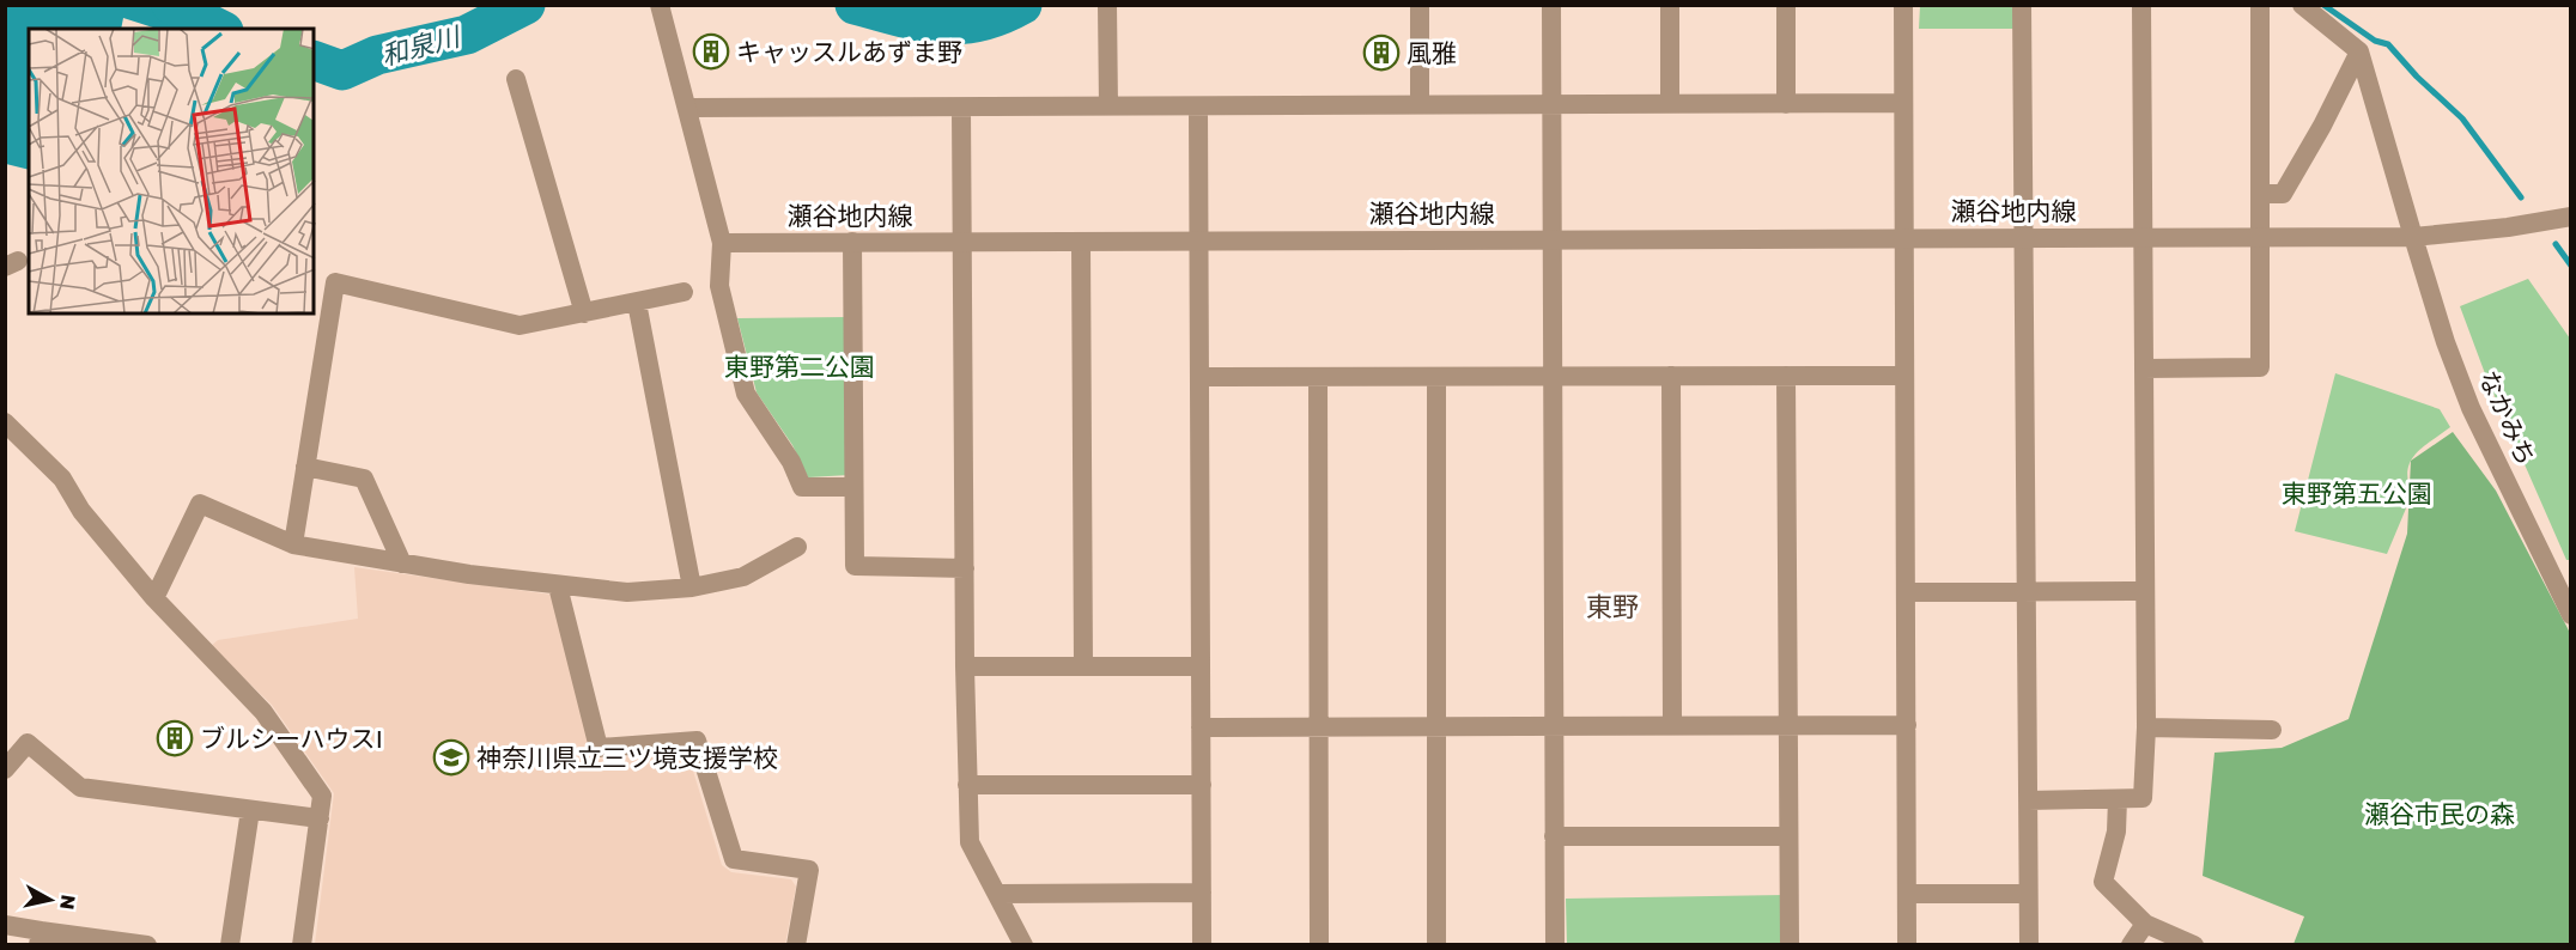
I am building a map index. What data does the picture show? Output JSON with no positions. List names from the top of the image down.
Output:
{
  "streets": {
    "street": ["瀬谷地内線", "なかみち"]
  },
  "crossings": [
    ["瀬谷地内線", "なかみち"]
  ],
  "districts": ["東野"],
  "water": ["和泉川"],
  "parks": ["東野第二公園", "東野第五公園", "瀬谷市民の森"],
  "places": {
    "building": ["キャッスルあずま野", "風雅", "ブルシーハウスI"],
    "school or university": ["神奈川県立三ツ境支援学校"]
  },
  "north": "right"
}
